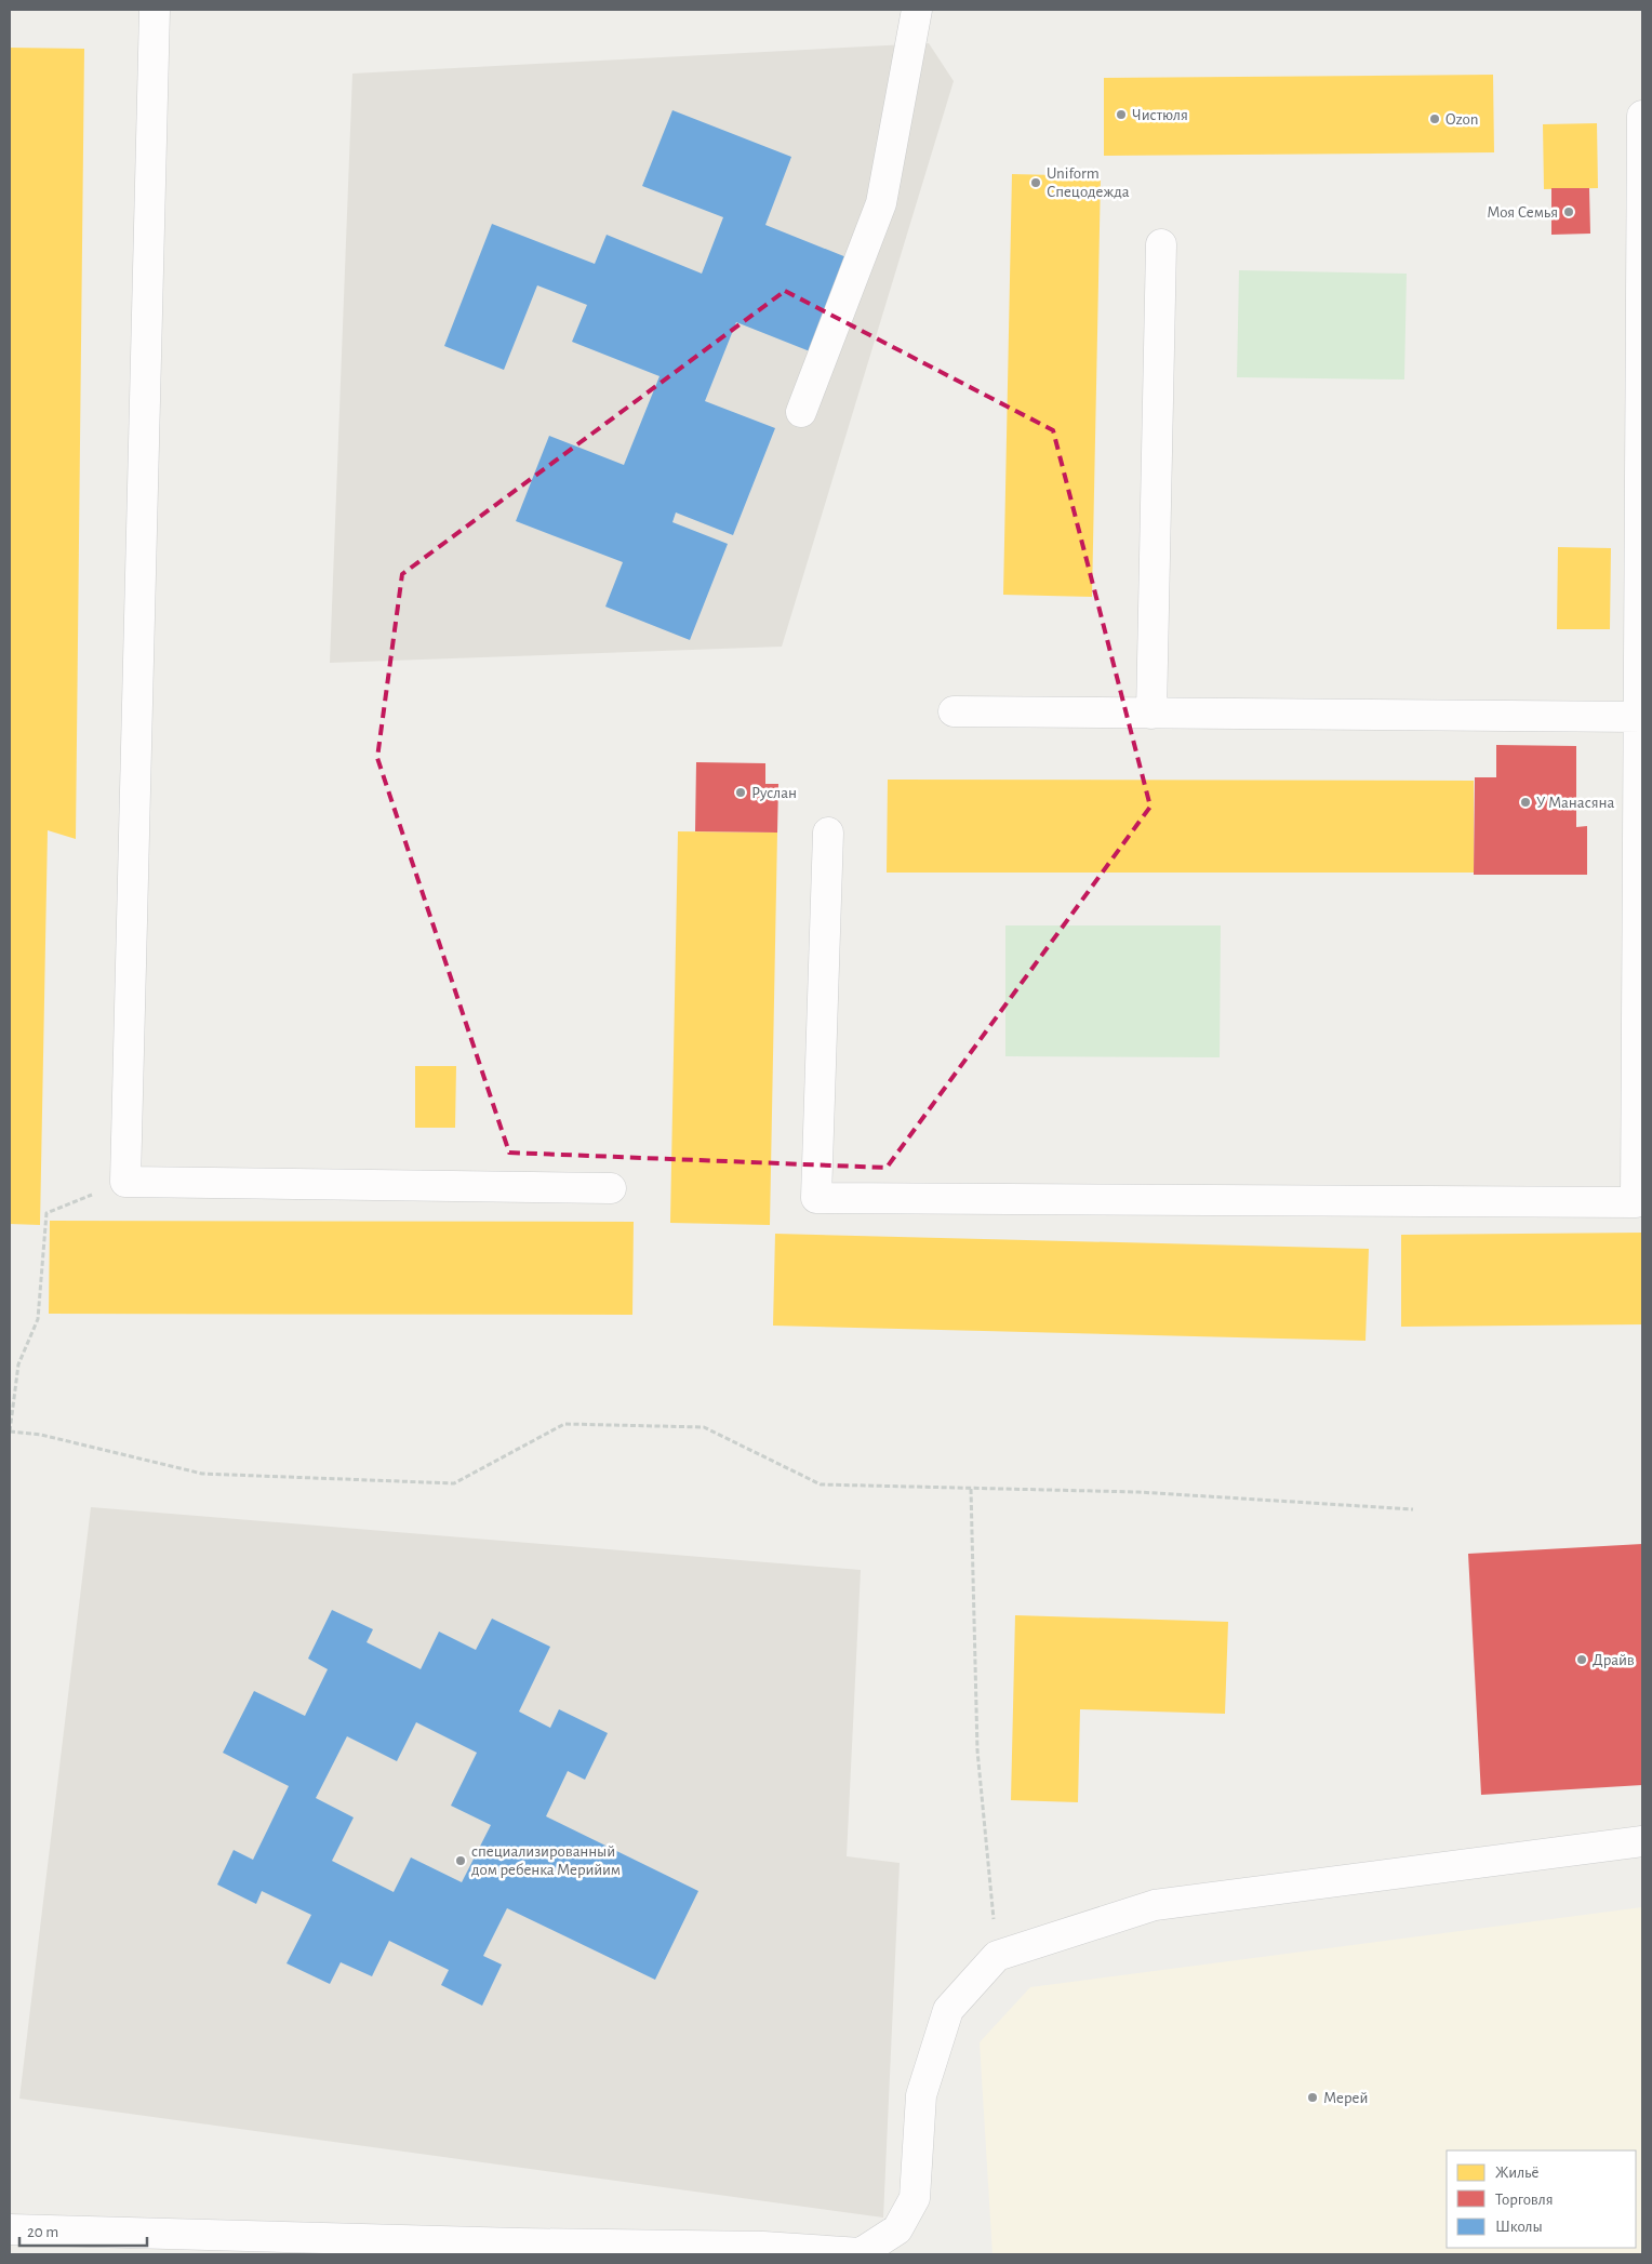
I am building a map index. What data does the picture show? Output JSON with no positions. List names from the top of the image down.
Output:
{
  "places": [
    "Чистюля",
    "Ozon",
    "Uniform Спецодежда",
    "Моя Семья",
    "Руслан",
    "У Манасяна",
    "Драйв",
    "специализированный дом ребенка Мерийим",
    "Мерей"
  ],
  "legend": ["Жильё", "Торговля", "Школы"],
  "scale_bar": "20 m"
}
